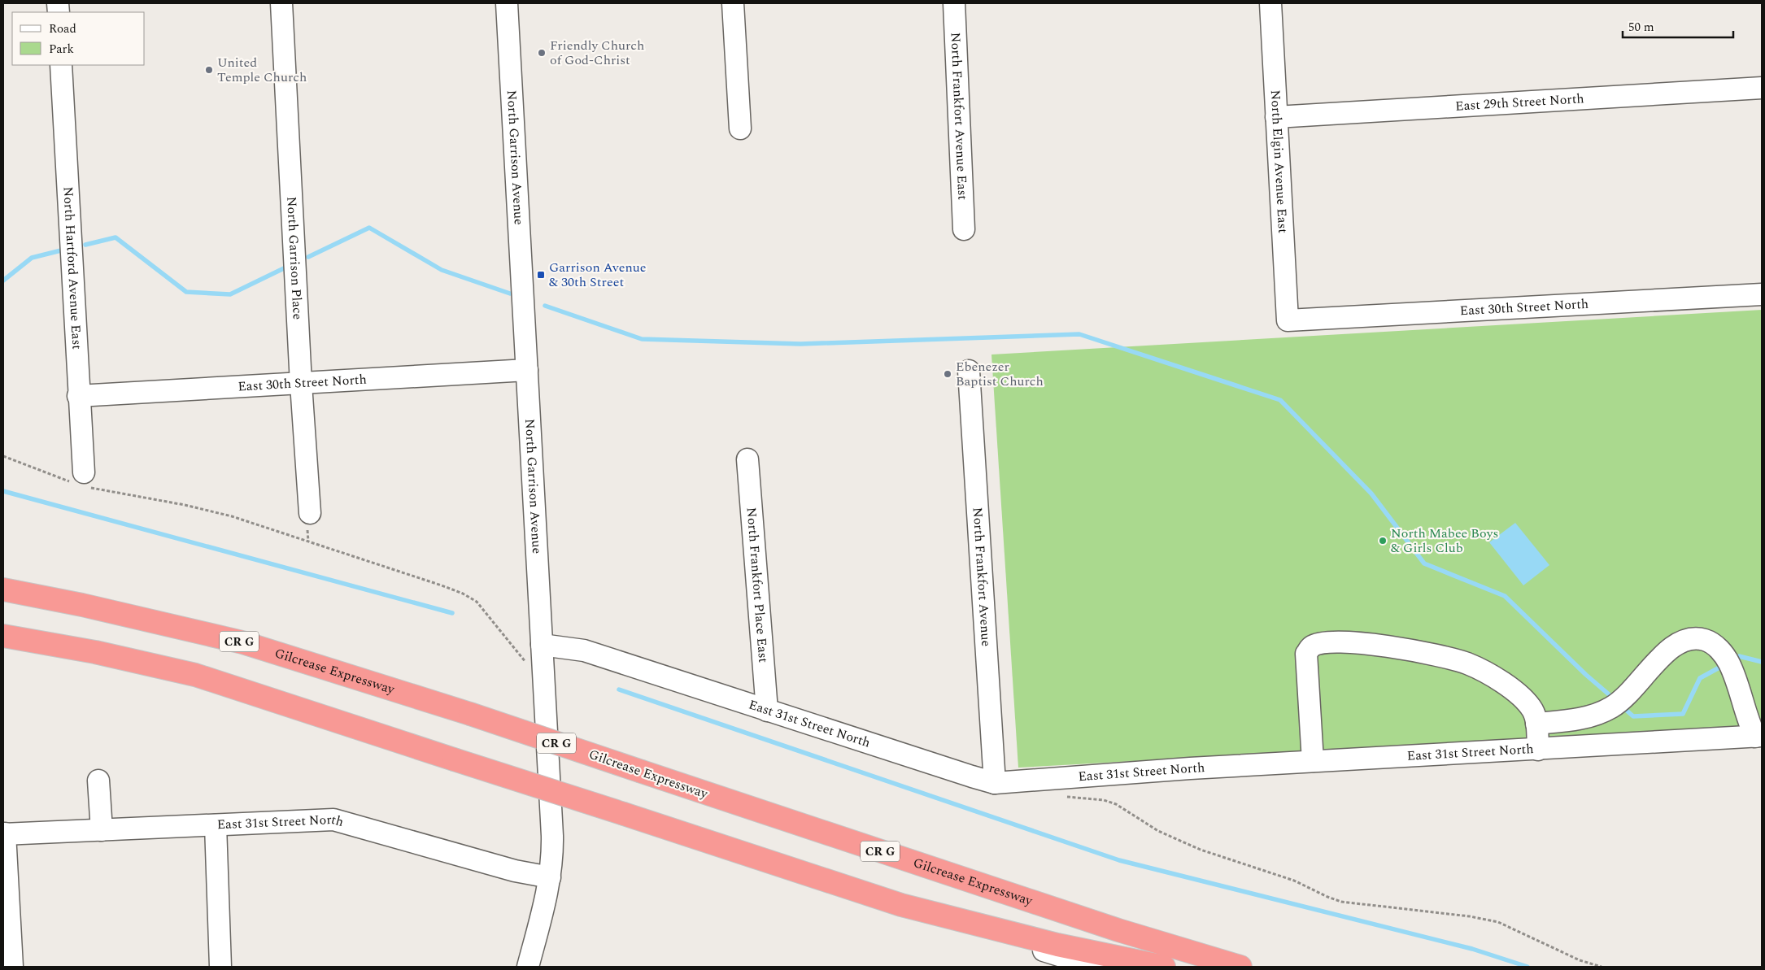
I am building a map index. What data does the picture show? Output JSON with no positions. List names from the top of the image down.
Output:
{
  "streets": {
    "highway": ["CR G", "Gilcrease Expressway"],
    "street": [
      "East 29th Street North",
      "North Frankfort Avenue East",
      "North Garrison Avenue",
      "North Elgin Avenue East",
      "North Garrison Place",
      "North Hartford Avenue East",
      "East 30th Street North",
      "North Frankfort Avenue",
      "North Frankfort Place East",
      "East 31st Street North"
    ]
  },
  "crossings": [
    ["East 29th Street North", "North Elgin Avenue East"],
    ["North Garrison Avenue", "East 30th Street North"],
    ["North Garrison Avenue", "East 31st Street North"],
    ["North Elgin Avenue East", "East 30th Street North"],
    ["North Garrison Place", "East 30th Street North"],
    ["North Hartford Avenue East", "East 30th Street North"],
    ["North Frankfort Avenue", "East 31st Street North"],
    ["North Frankfort Place East", "East 31st Street North"]
  ],
  "places": {
    "other": [
      "Friendly Church of God-Christ",
      "United Temple Church",
      "Ebenezer Baptist Church",
      "North Mabee Boys & Girls Club"
    ],
    "transit": ["Garrison Avenue & 30th Street"]
  },
  "legend": ["Road", "Park"],
  "scale_bar": "50 m"
}
